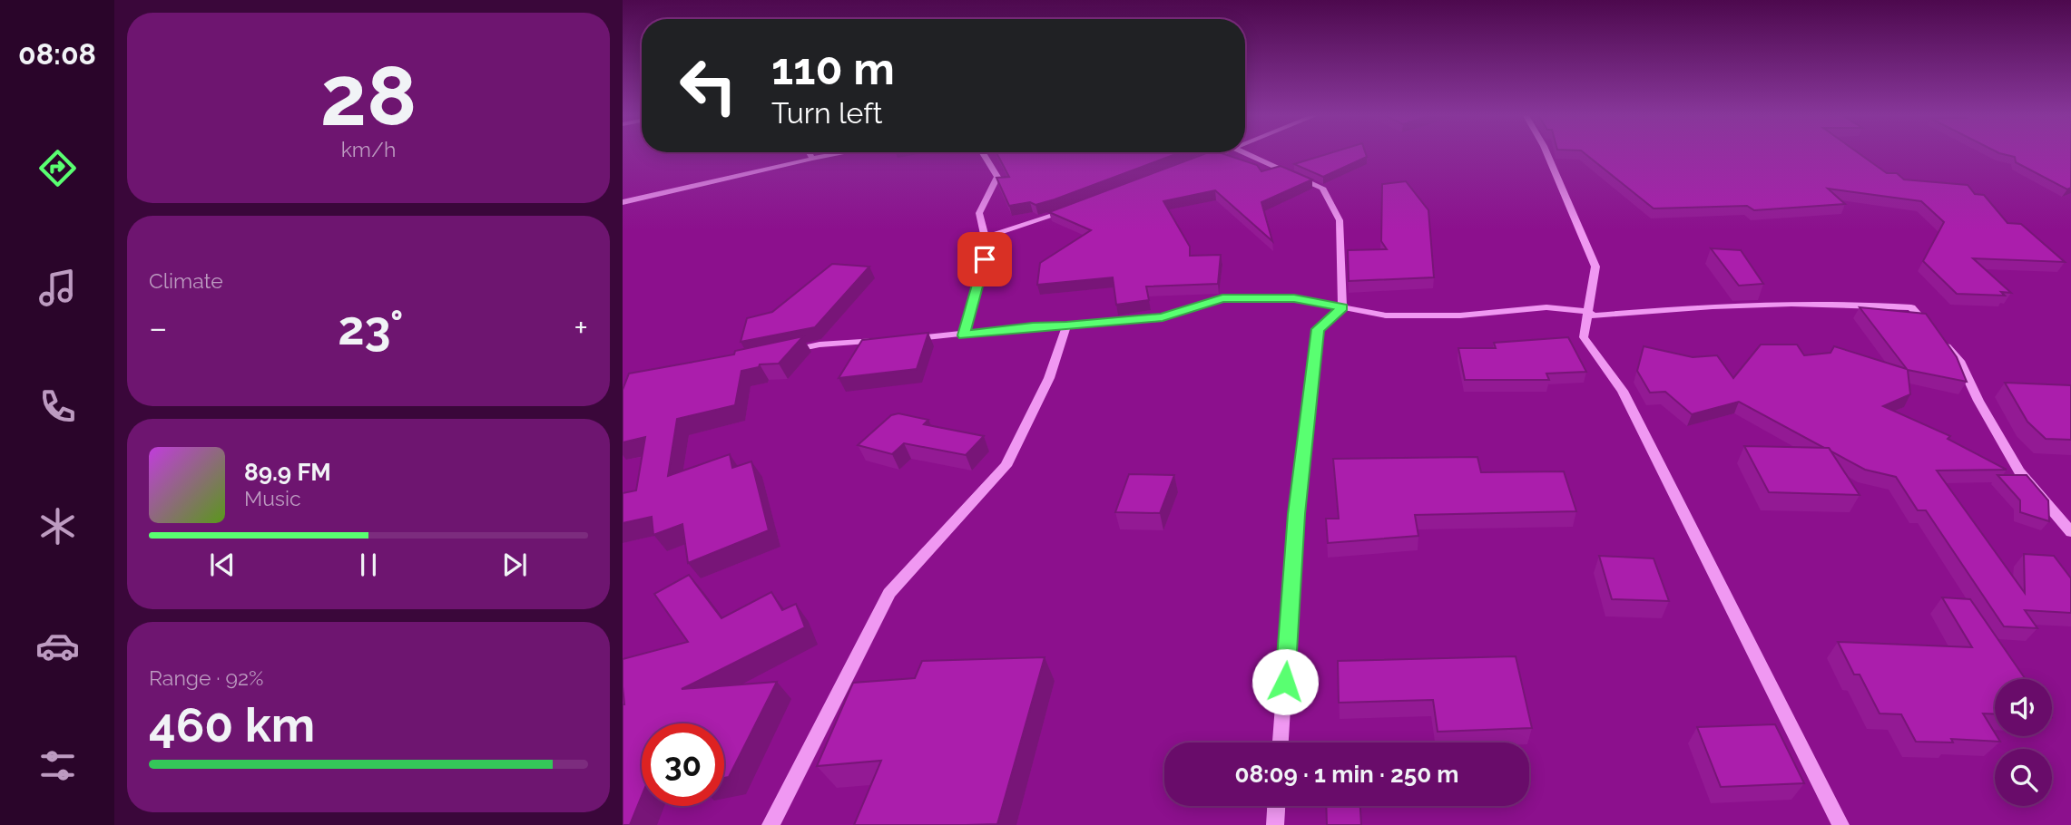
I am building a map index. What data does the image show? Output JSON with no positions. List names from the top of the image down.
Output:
{
  "page": {
    "tabs": "08:08",
    "tile": [
      ["28", "km/h"],
      "Climate",
      ["Range · 92%", "460 km"]
    ],
    "turn": ["110 m", "Turn left"],
    "heat": ["−", "23°", "+"],
    "song": ["89.9 FM", "Music"],
    "limit": "30",
    "trip": "08:09 · 1 min · 250 m"
  }
}
